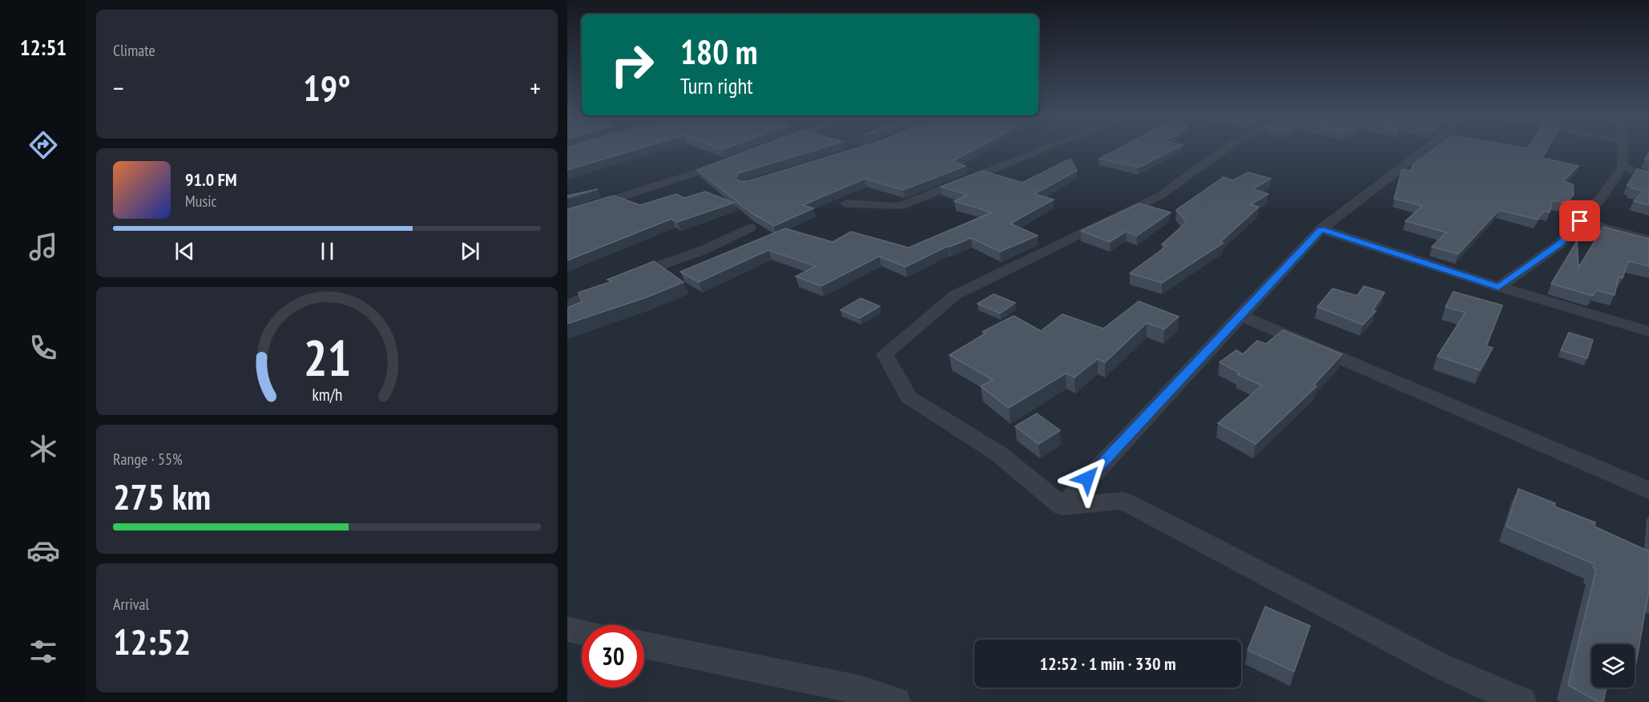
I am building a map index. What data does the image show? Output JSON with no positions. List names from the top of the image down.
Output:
{
  "page": {
    "tabs": "12:51",
    "tile": [
      "Climate",
      ["Range · 55%", "275 km"],
      ["Arrival", "12:52"]
    ],
    "turn": ["180 m", "Turn right"],
    "heat": ["−", "19°", "+"],
    "song": ["91.0 FM", "Music"],
    "limit": "30",
    "trip": "12:52 · 1 min · 330 m",
    "gauge": ["21", "km/h"]
  }
}
